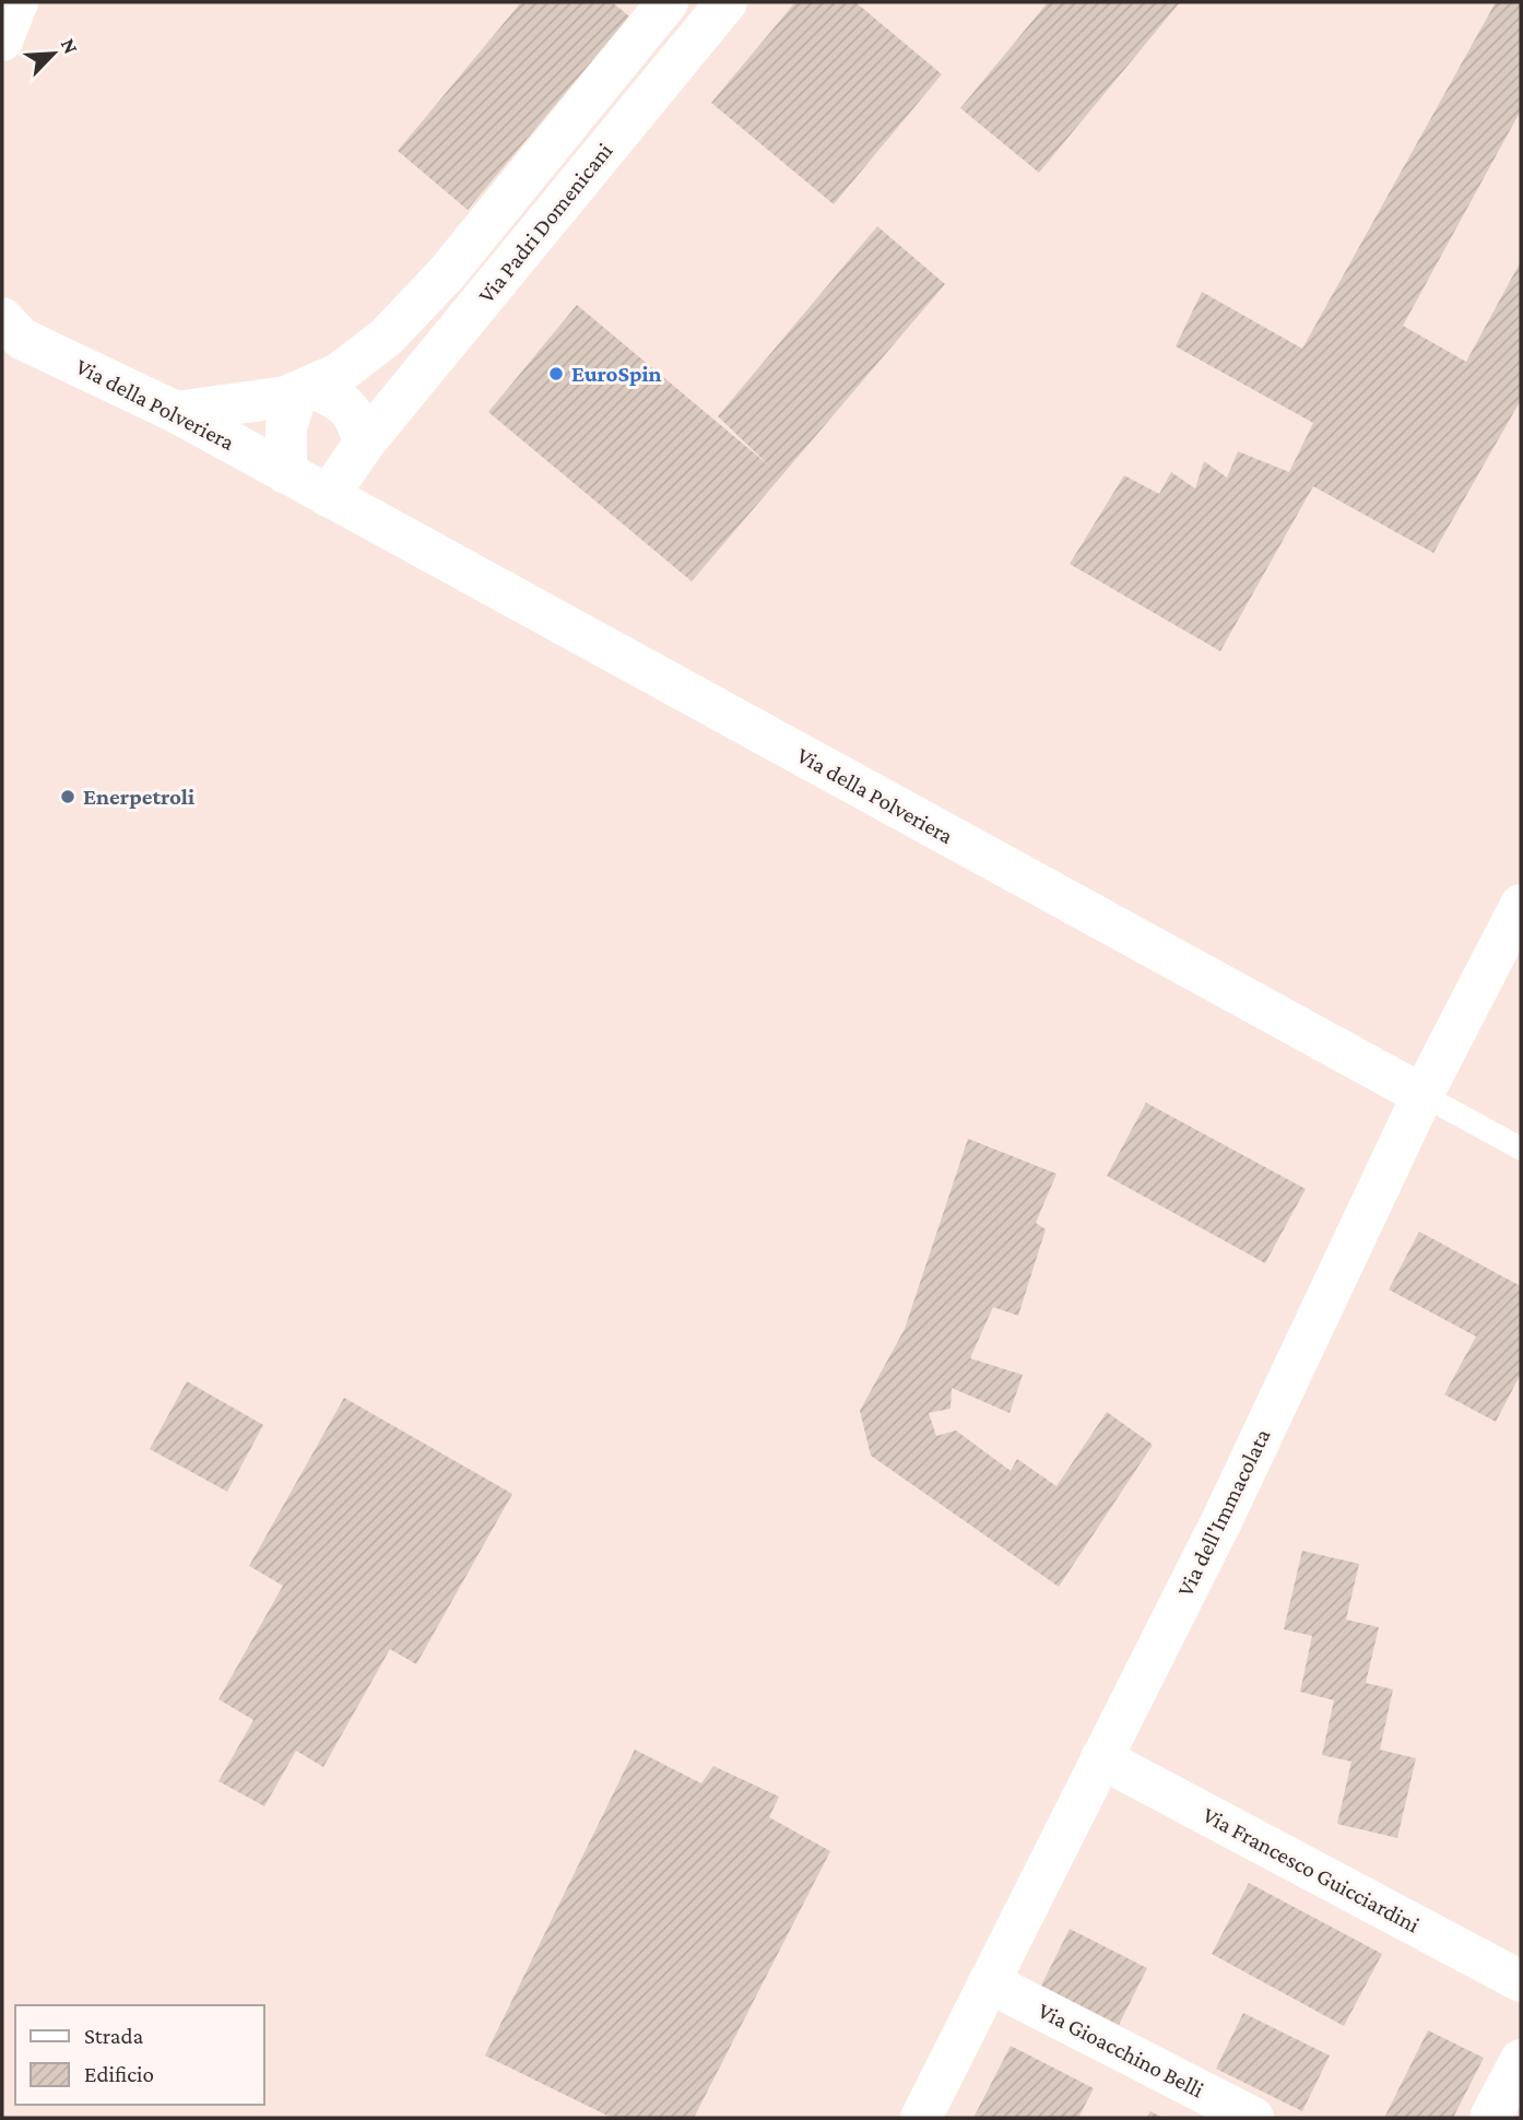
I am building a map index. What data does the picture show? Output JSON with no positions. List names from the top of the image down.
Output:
{
  "streets": {
    "street": [
      "Via Padri Domenicani",
      "Via della Polveriera",
      "Via dell'Immacolata",
      "Via Francesco Guicciardini",
      "Via Gioacchino Belli"
    ]
  },
  "crossings": [
    ["Via Padri Domenicani", "Via della Polveriera"],
    ["Via della Polveriera", "Via dell'Immacolata"],
    ["Via dell'Immacolata", "Via Francesco Guicciardini"],
    ["Via dell'Immacolata", "Via Gioacchino Belli"]
  ],
  "places": ["EuroSpin", "Enerpetroli"],
  "legend": ["Strada", "Edificio"],
  "north": "top right"
}
